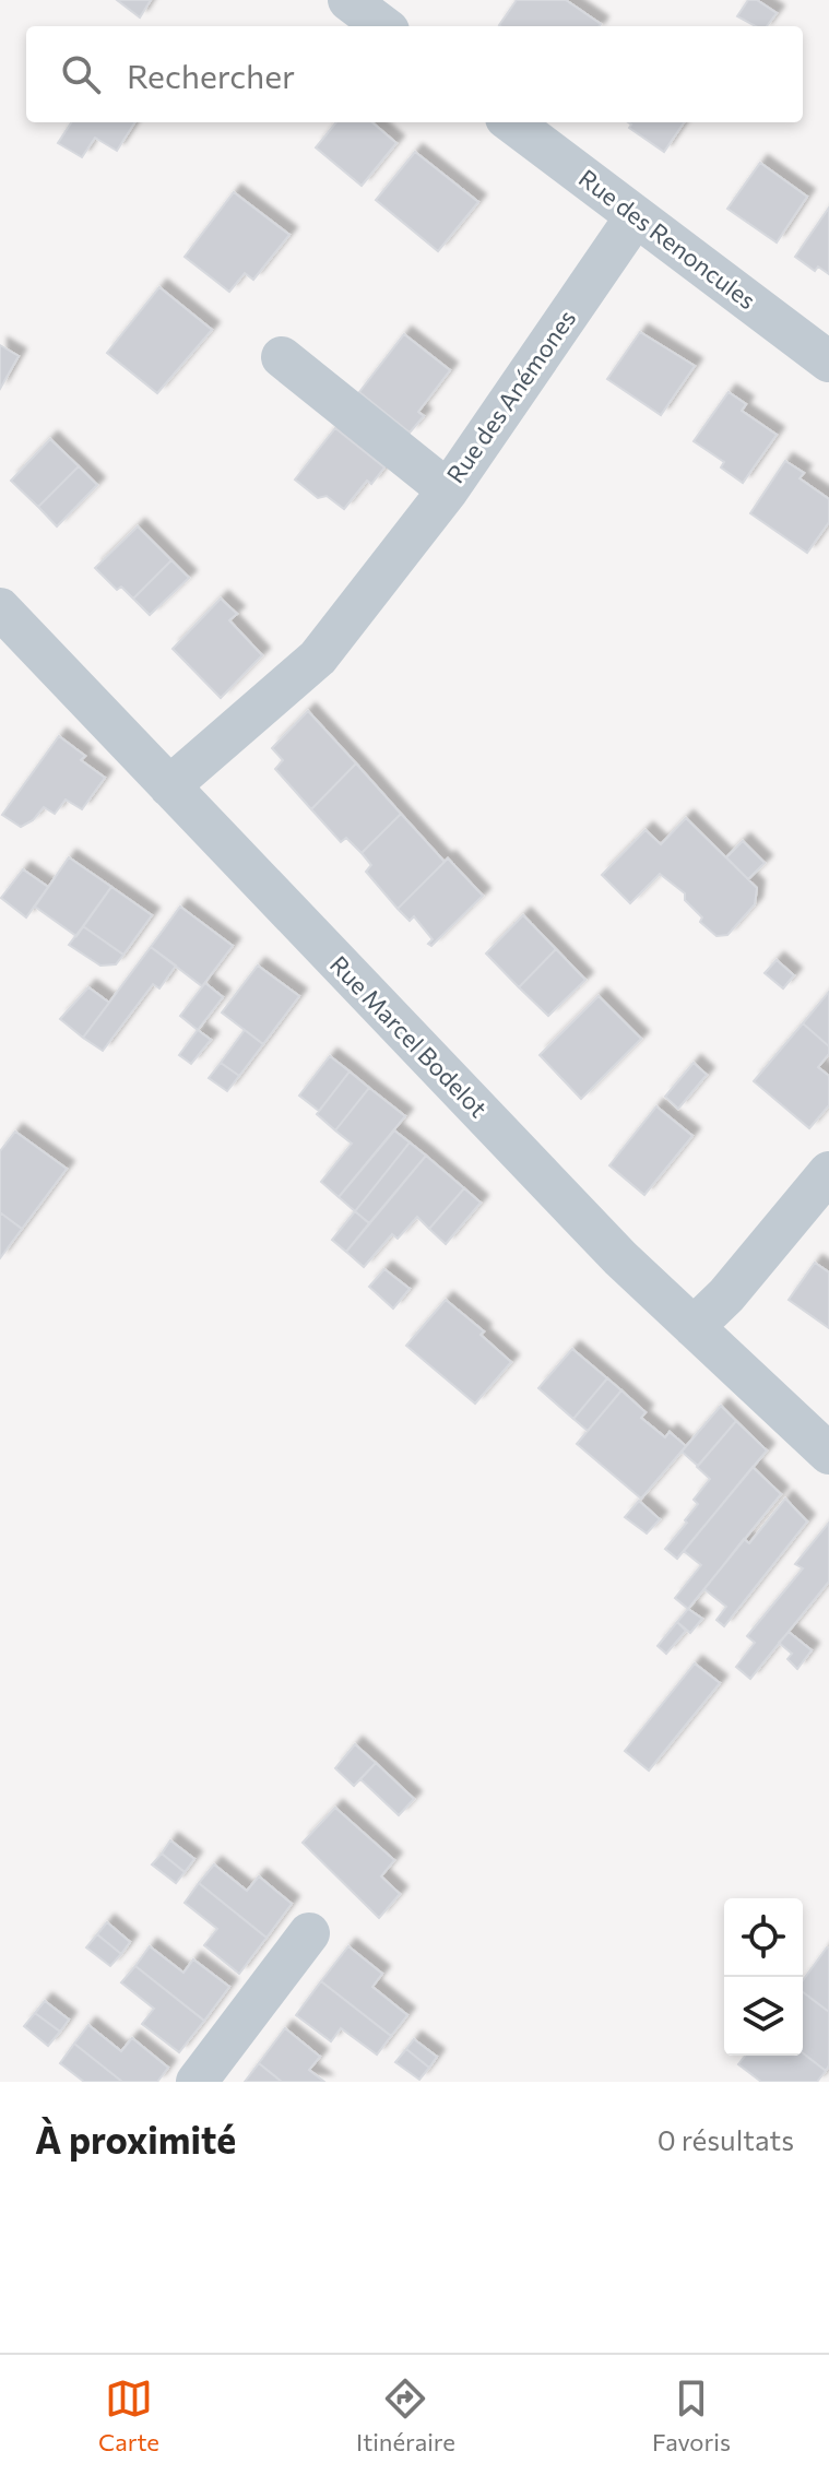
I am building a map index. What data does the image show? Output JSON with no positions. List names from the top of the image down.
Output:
{
  "streets": {
    "street": ["Rue des Renoncules", "Rue des Anémones", "Rue Marcel Bodelot"]
  },
  "crossings": [
    ["Rue des Renoncules", "Rue des Anémones"]
  ],
  "page": {
    "search": "Rechercher",
    "heading": ["À proximité", "0 résultats"],
    "nav": ["Carte", "Itinéraire", "Favoris"]
  }
}
